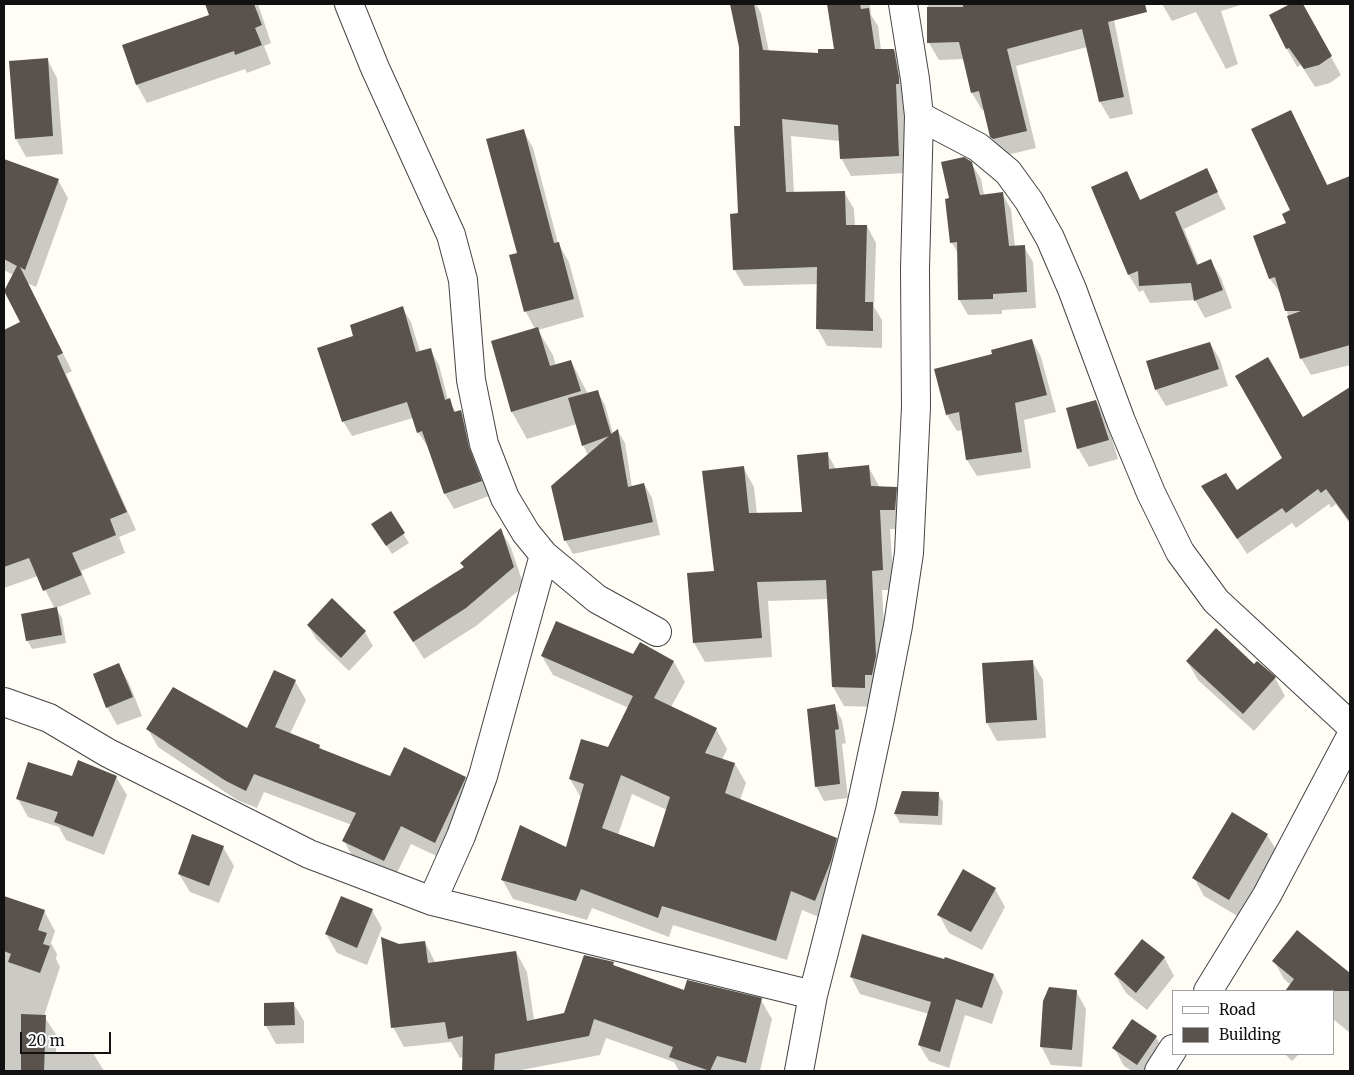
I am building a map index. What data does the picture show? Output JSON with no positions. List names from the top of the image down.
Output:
{
  "legend": ["Road", "Building"],
  "scale_bar": "20 m"
}
